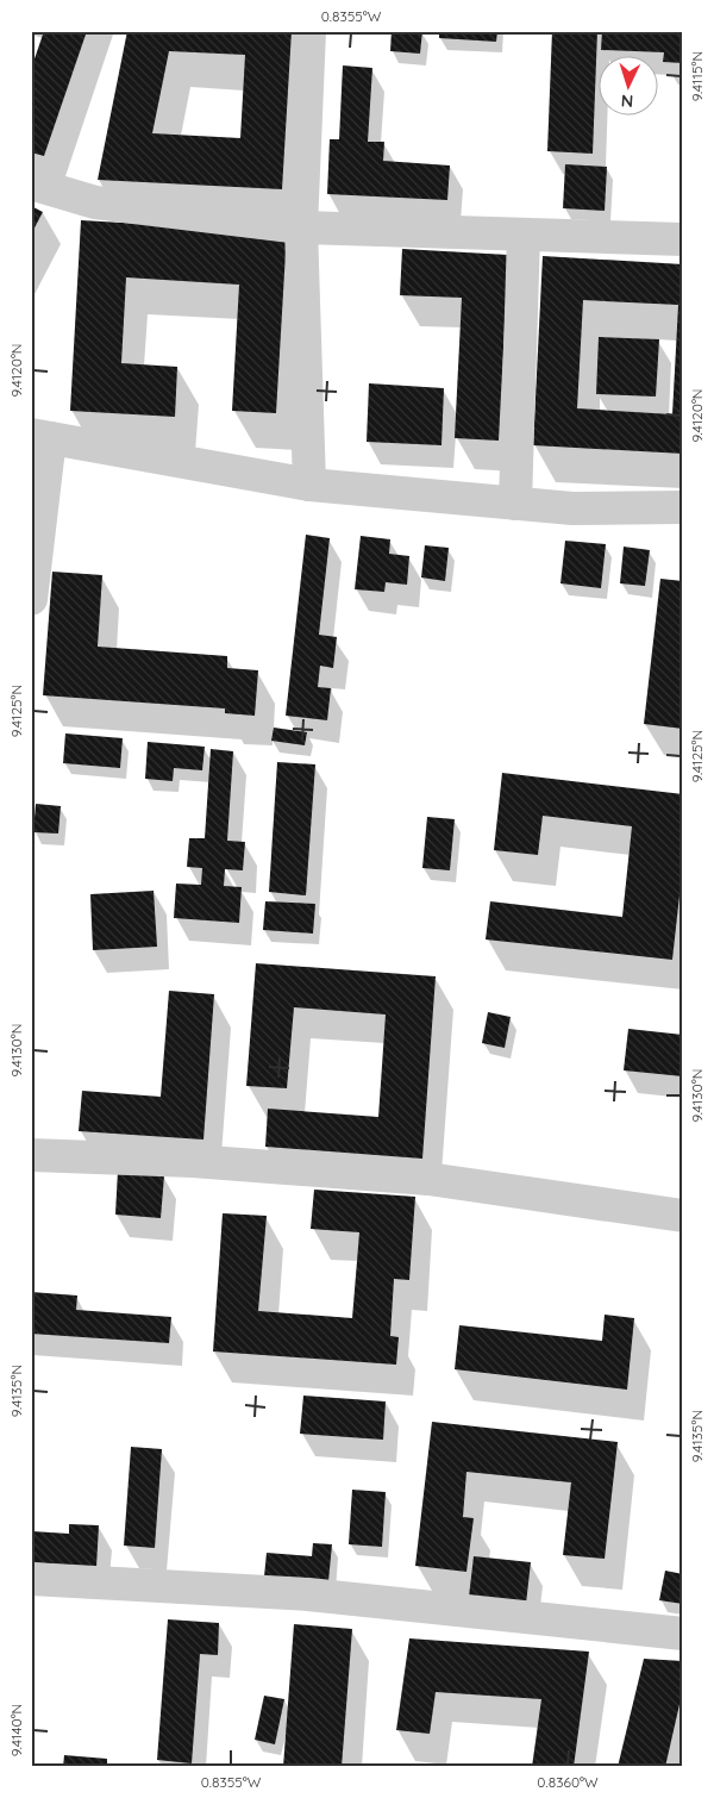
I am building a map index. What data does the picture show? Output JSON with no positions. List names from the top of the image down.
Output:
{
  "north": "bottom",
  "coordinates": [
    "0.8355°W",
    "9.4115°N",
    "9.4120°N",
    "9.4125°N",
    "9.4130°N",
    "9.4135°N",
    "9.4140°N",
    "0.8360°W"
  ]
}
